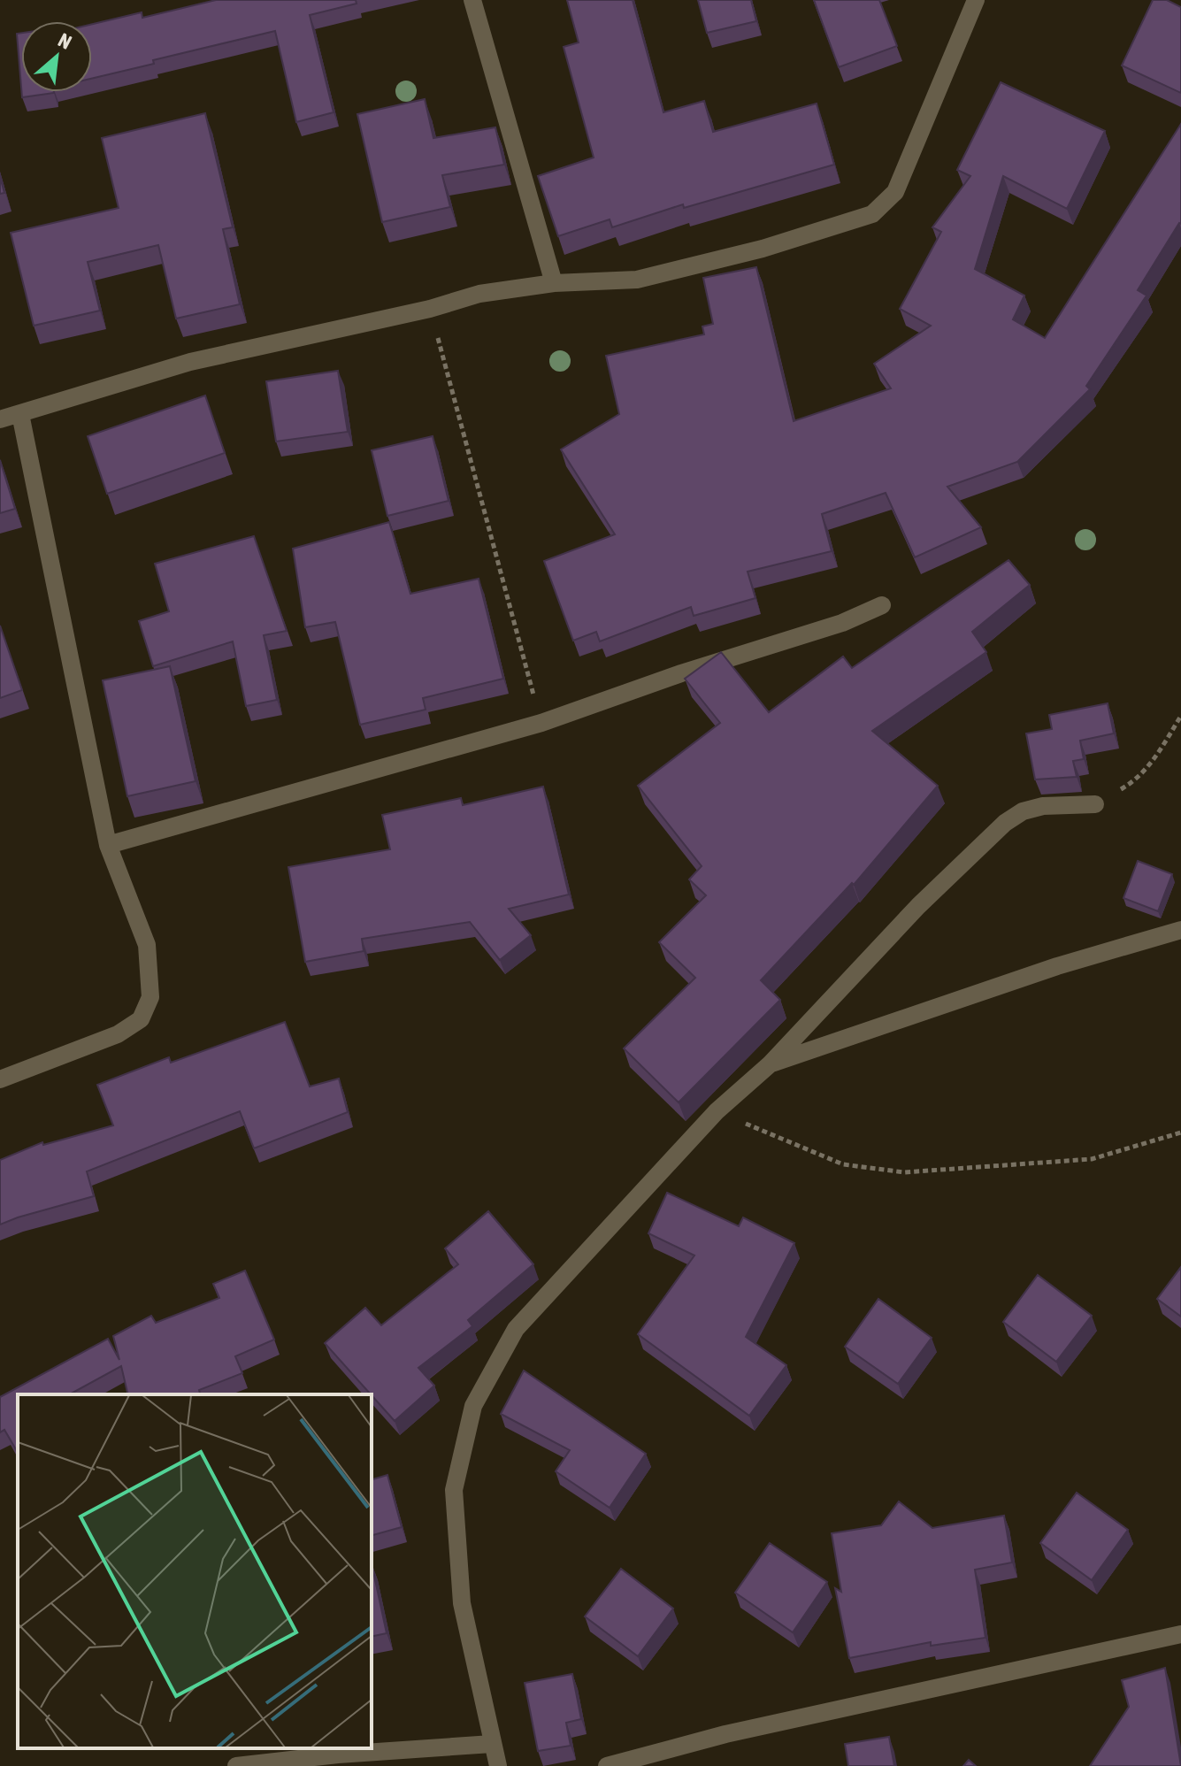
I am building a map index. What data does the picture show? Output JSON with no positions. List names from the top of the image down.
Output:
{
  "north": "top right"
}
